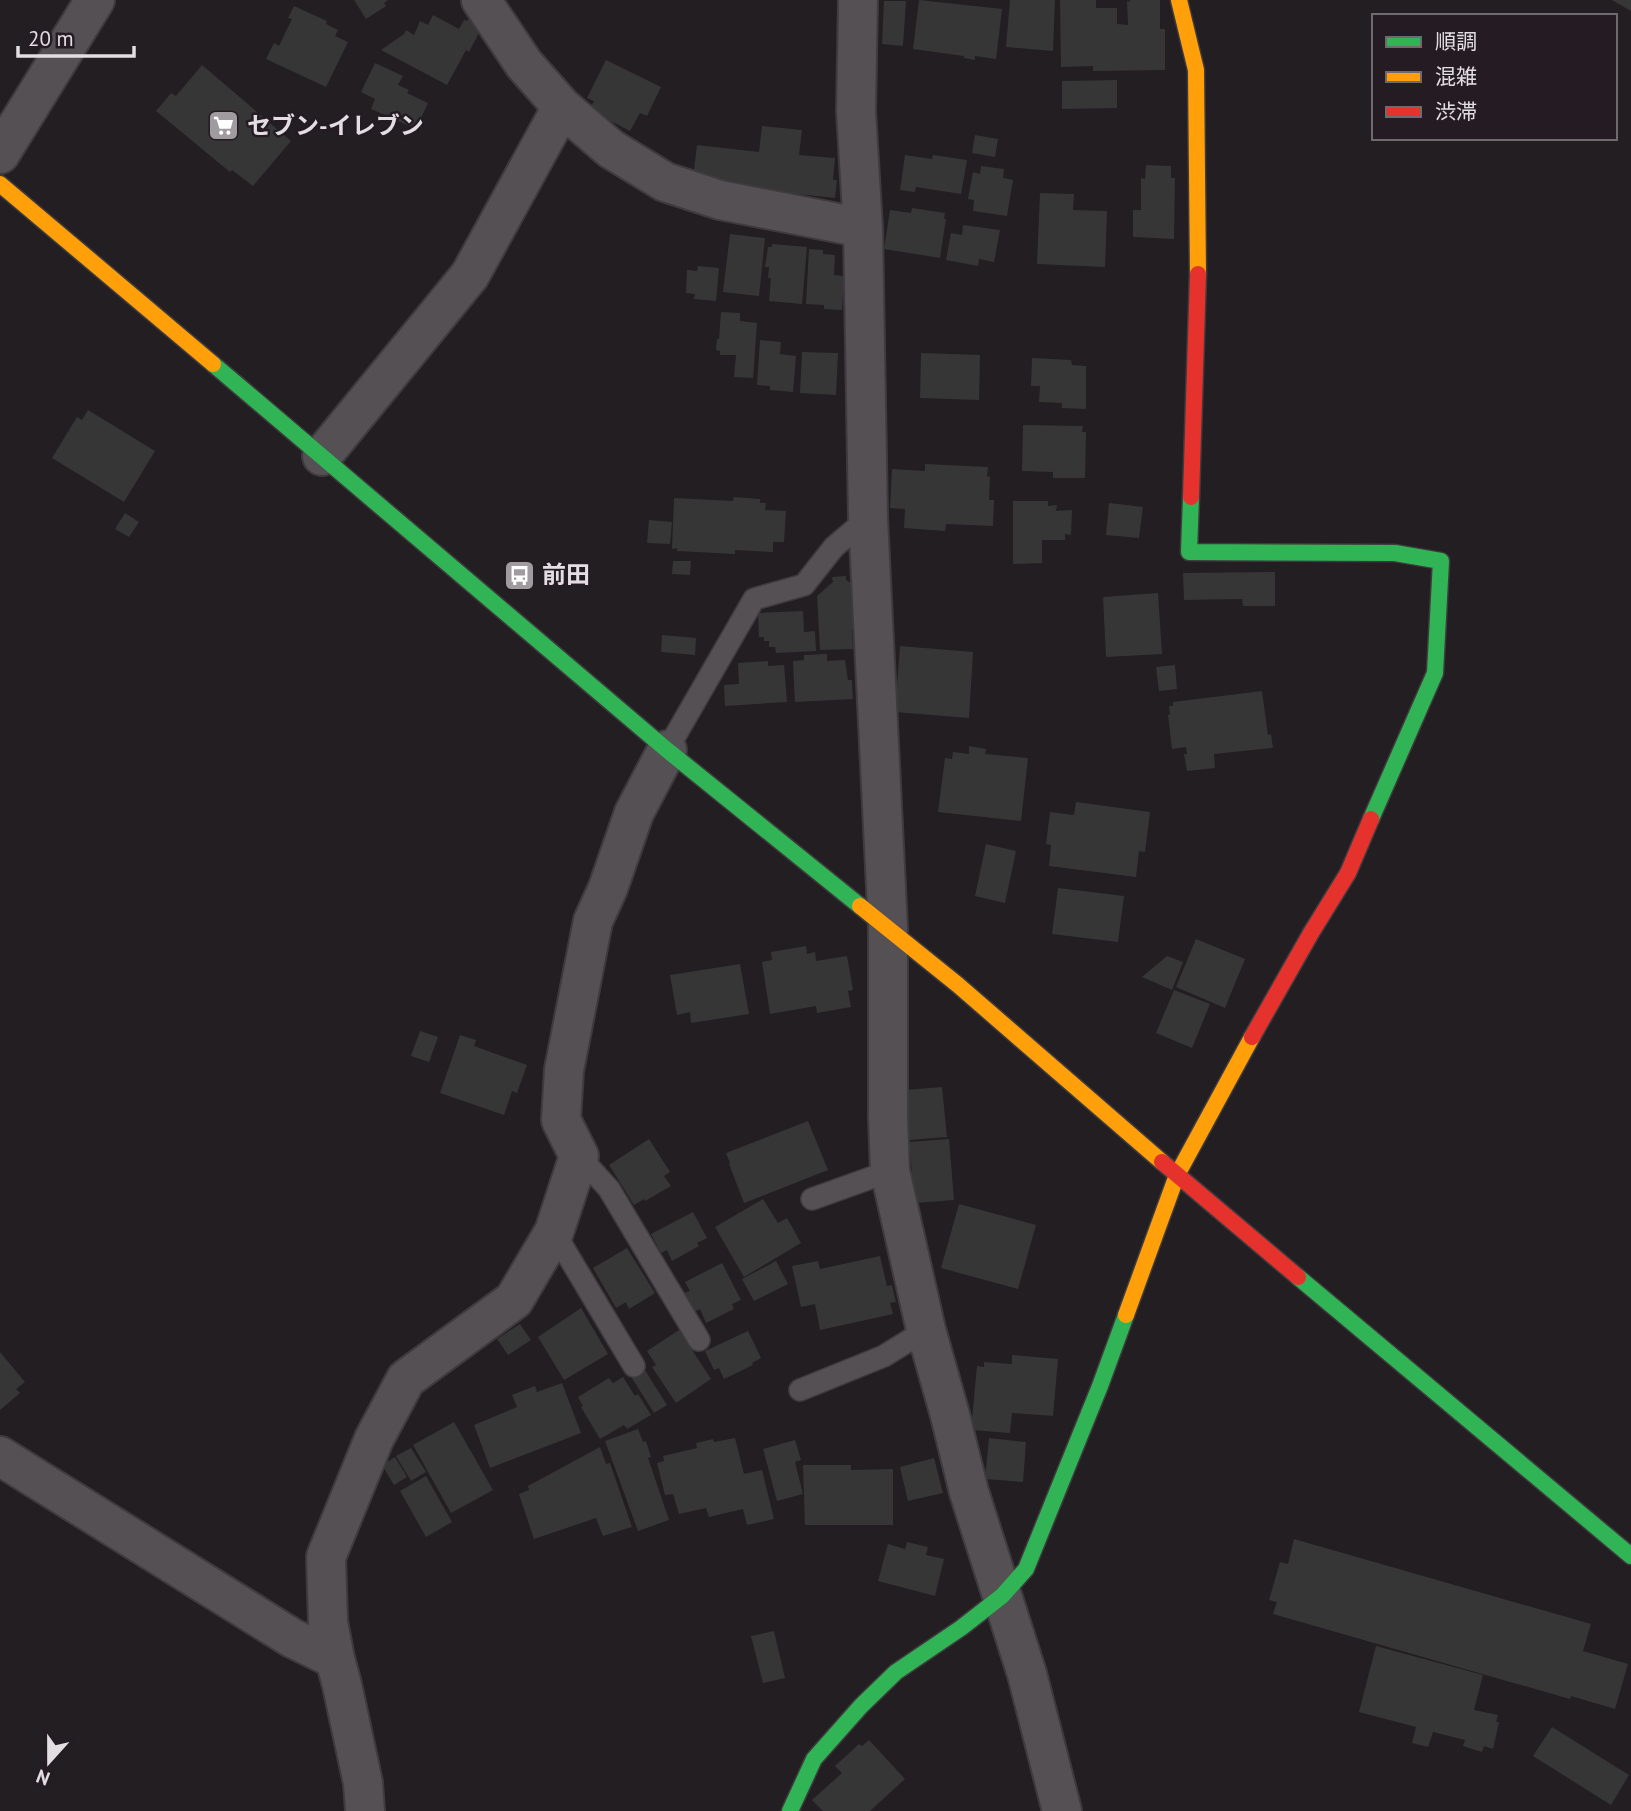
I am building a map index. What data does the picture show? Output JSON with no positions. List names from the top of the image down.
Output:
{
  "places": {
    "supermarket": ["セブン-イレブン"],
    "bus stop": ["前田"]
  },
  "legend": ["順調", "混雑", "渋滞"],
  "scale_bar": "20 m",
  "north": "bottom"
}
